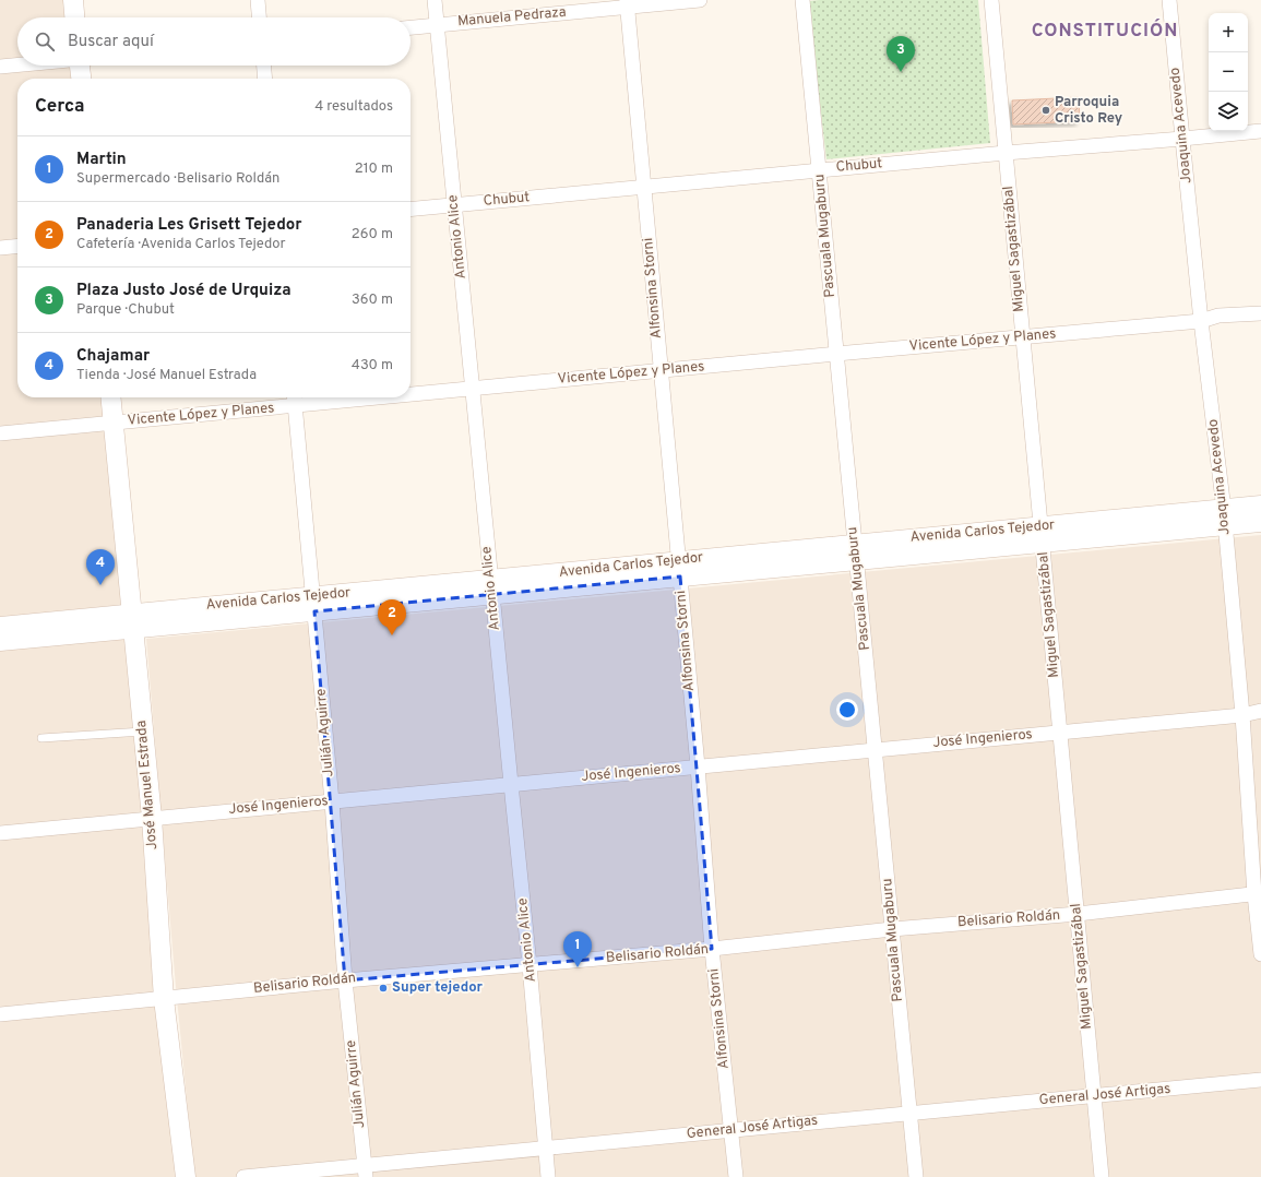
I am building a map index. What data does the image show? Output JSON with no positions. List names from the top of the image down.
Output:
{
  "streets": {
    "main road": ["Avenida Carlos Tejedor", "José Manuel Estrada"],
    "street": [
      "Manuela Pedraza",
      "Joaquina Acevedo",
      "Chubut",
      "Pascuala Mugaburu",
      "Antonio Alice",
      "Miguel Sagastizábal",
      "Alfonsina Storni",
      "Vicente López y Planes",
      "Julián Aguirre",
      "José Ingenieros",
      "Belisario Roldán",
      "General José Artigas"
    ]
  },
  "crossings": [
    ["Manuela Pedraza", "Antonio Alice"],
    ["Manuela Pedraza", "Alfonsina Storni"],
    ["Joaquina Acevedo", "Chubut"],
    ["Joaquina Acevedo", "Vicente López y Planes"],
    ["Joaquina Acevedo", "Avenida Carlos Tejedor"],
    ["Joaquina Acevedo", "José Ingenieros"],
    ["Joaquina Acevedo", "Belisario Roldán"],
    ["Chubut", "Pascuala Mugaburu"],
    ["Chubut", "Antonio Alice"],
    ["Chubut", "Miguel Sagastizábal"],
    ["Chubut", "Alfonsina Storni"],
    ["Pascuala Mugaburu", "Vicente López y Planes"],
    ["Pascuala Mugaburu", "Avenida Carlos Tejedor"],
    ["Pascuala Mugaburu", "José Ingenieros"],
    ["Pascuala Mugaburu", "Belisario Roldán"],
    ["Pascuala Mugaburu", "General José Artigas"],
    ["Antonio Alice", "Vicente López y Planes"],
    ["Antonio Alice", "Avenida Carlos Tejedor"],
    ["Antonio Alice", "José Ingenieros"],
    ["Antonio Alice", "Belisario Roldán"],
    ["Antonio Alice", "General José Artigas"],
    ["Miguel Sagastizábal", "Vicente López y Planes"],
    ["Miguel Sagastizábal", "Avenida Carlos Tejedor"],
    ["Miguel Sagastizábal", "José Ingenieros"],
    ["Miguel Sagastizábal", "Belisario Roldán"],
    ["Miguel Sagastizábal", "General José Artigas"],
    ["Alfonsina Storni", "Vicente López y Planes"],
    ["Alfonsina Storni", "Avenida Carlos Tejedor"],
    ["Alfonsina Storni", "José Ingenieros"],
    ["Alfonsina Storni", "Belisario Roldán"],
    ["Alfonsina Storni", "General José Artigas"],
    ["Vicente López y Planes", "Julián Aguirre"],
    ["Vicente López y Planes", "José Manuel Estrada"],
    ["Avenida Carlos Tejedor", "Julián Aguirre"],
    ["Avenida Carlos Tejedor", "José Manuel Estrada"],
    ["Julián Aguirre", "José Ingenieros"],
    ["Julián Aguirre", "Belisario Roldán"],
    ["Julián Aguirre", "General José Artigas"],
    ["José Ingenieros", "José Manuel Estrada"],
    ["José Manuel Estrada", "Belisario Roldán"]
  ],
  "districts": ["CONSTITUCIÓN"],
  "places": ["Parroquia Cristo Rey", "Super tejedor"],
  "page": {
    "map_buttons": ["+", "−"],
    "search": "Buscar aquí",
    "pins": [
      "3",
      "4",
      "2",
      "1"
    ],
    "heading": ["Cerca", "4 resultados"],
    "list": [
      {
        "mark": "1",
        "name": "Martin",
        "note": "Supermercado · Belisario Roldán",
        "value": "210 m"
      },
      {
        "mark": "2",
        "name": "Panaderia Les Grisett Tejedor",
        "note": "Cafetería · Avenida Carlos Tejedor",
        "value": "260 m"
      },
      {
        "mark": "3",
        "name": "Plaza Justo José de Urquiza",
        "note": "Parque · Chubut",
        "value": "360 m"
      },
      {
        "mark": "4",
        "name": "Chajamar",
        "note": "Tienda · José Manuel Estrada",
        "value": "430 m"
      }
    ]
  }
}
